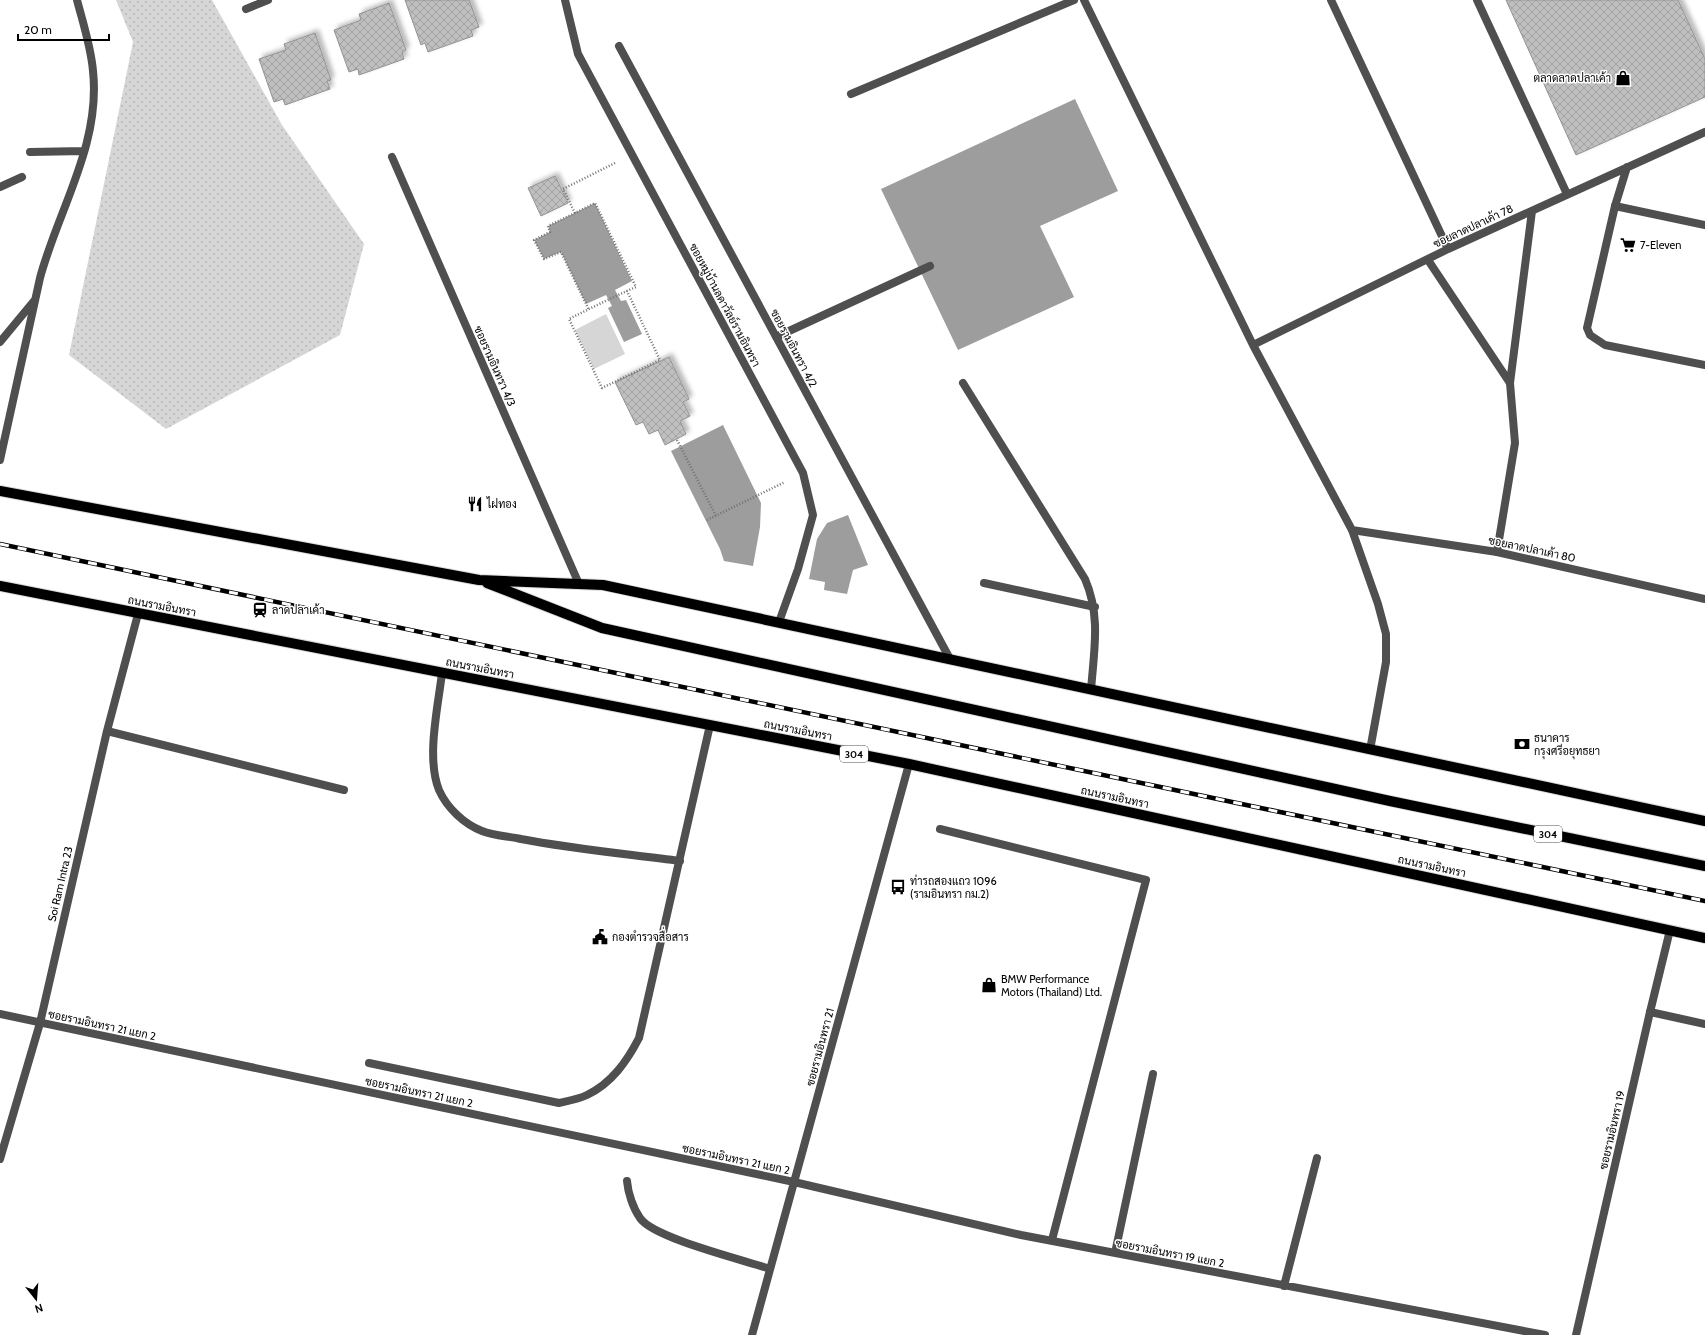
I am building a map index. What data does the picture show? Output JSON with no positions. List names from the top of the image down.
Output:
{
  "streets": {
    "main road": ["ถนนรามอินทรา", "304"],
    "street": [
      "ซอยลาดปลาเค้า 78",
      "ซอยหมู่บ้านลดาวัลย์รามอินทรา",
      "ซอยรามอินทรา 4/2",
      "ซอยรามอินทรา 4/3",
      "ซอยลาดปลาเค้า 80",
      "Soi Ram Intra 23",
      "ซอยรามอินทรา 21 แยก 2",
      "ซอยรามอินทรา 21",
      "ซอยรามอินทรา 19",
      "ซอยรามอินทรา 19 แยก 2"
    ]
  },
  "crossings": [
    ["ซอยหมู่บ้านลดาวัลย์รามอินทรา", "304"],
    ["ซอยรามอินทรา 4/2", "304"],
    ["ซอยรามอินทรา 4/3", "304"],
    ["ถนนรามอินทรา", "Soi Ram Intra 23"],
    ["ถนนรามอินทรา", "ซอยรามอินทรา 21"],
    ["ถนนรามอินทรา", "ซอยรามอินทรา 19"],
    ["Soi Ram Intra 23", "ซอยรามอินทรา 21 แยก 2"],
    ["ซอยรามอินทรา 21 แยก 2", "ซอยรามอินทรา 21"],
    ["ซอยรามอินทรา 21 แยก 2", "ซอยรามอินทรา 19 แยก 2"],
    ["ซอยรามอินทรา 21", "ซอยรามอินทรา 19 แยก 2"]
  ],
  "places": {
    "shop": ["ตลาดลาดปลาเค้า", "BMW Performance Motors (Thailand) Ltd."],
    "supermarket": ["7-Eleven"],
    "restaurant": ["ไฝทอง"],
    "station": ["ลาดปลาเค้า"],
    "bank": ["ธนาคาร กรุงศรีอยุทธยา"],
    "bus stop": ["ท่ารถสองแถว 1096 (รามอินทรา กม.2)"],
    "public building": ["กองตำรวจสื่อสาร"]
  },
  "scale_bar": "20 m",
  "north": "bottom"
}
